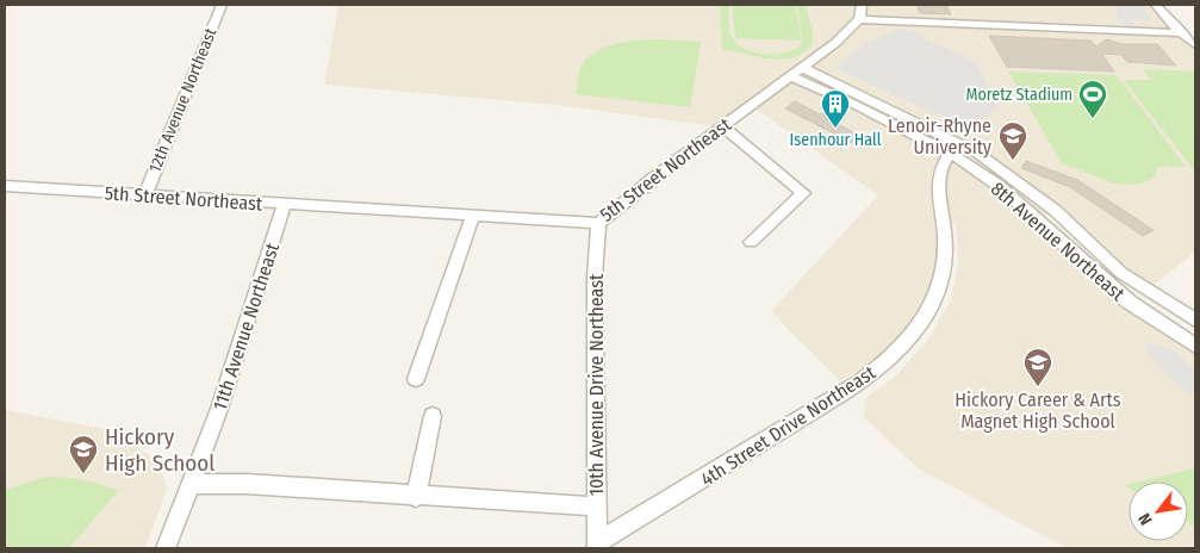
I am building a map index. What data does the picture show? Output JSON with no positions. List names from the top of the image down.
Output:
{
  "streets": {
    "street": [
      "12th Avenue Northeast",
      "5th Street Northeast",
      "8th Avenue Northeast",
      "11th Avenue Northeast",
      "10th Avenue Drive Northeast",
      "4th Street Drive Northeast"
    ]
  },
  "crossings": [
    ["12th Avenue Northeast", "5th Street Northeast"],
    ["5th Street Northeast", "8th Avenue Northeast"],
    ["5th Street Northeast", "11th Avenue Northeast"],
    ["5th Street Northeast", "10th Avenue Drive Northeast"],
    ["8th Avenue Northeast", "4th Street Drive Northeast"],
    ["10th Avenue Drive Northeast", "4th Street Drive Northeast"]
  ],
  "places": {
    "sports": ["Moretz Stadium"],
    "building": ["Isenhour Hall"],
    "school or university": ["Lenoir-Rhyne University", "Hickory Career & Arts Magnet High School", "Hickory High School"]
  },
  "north": "bottom left"
}
